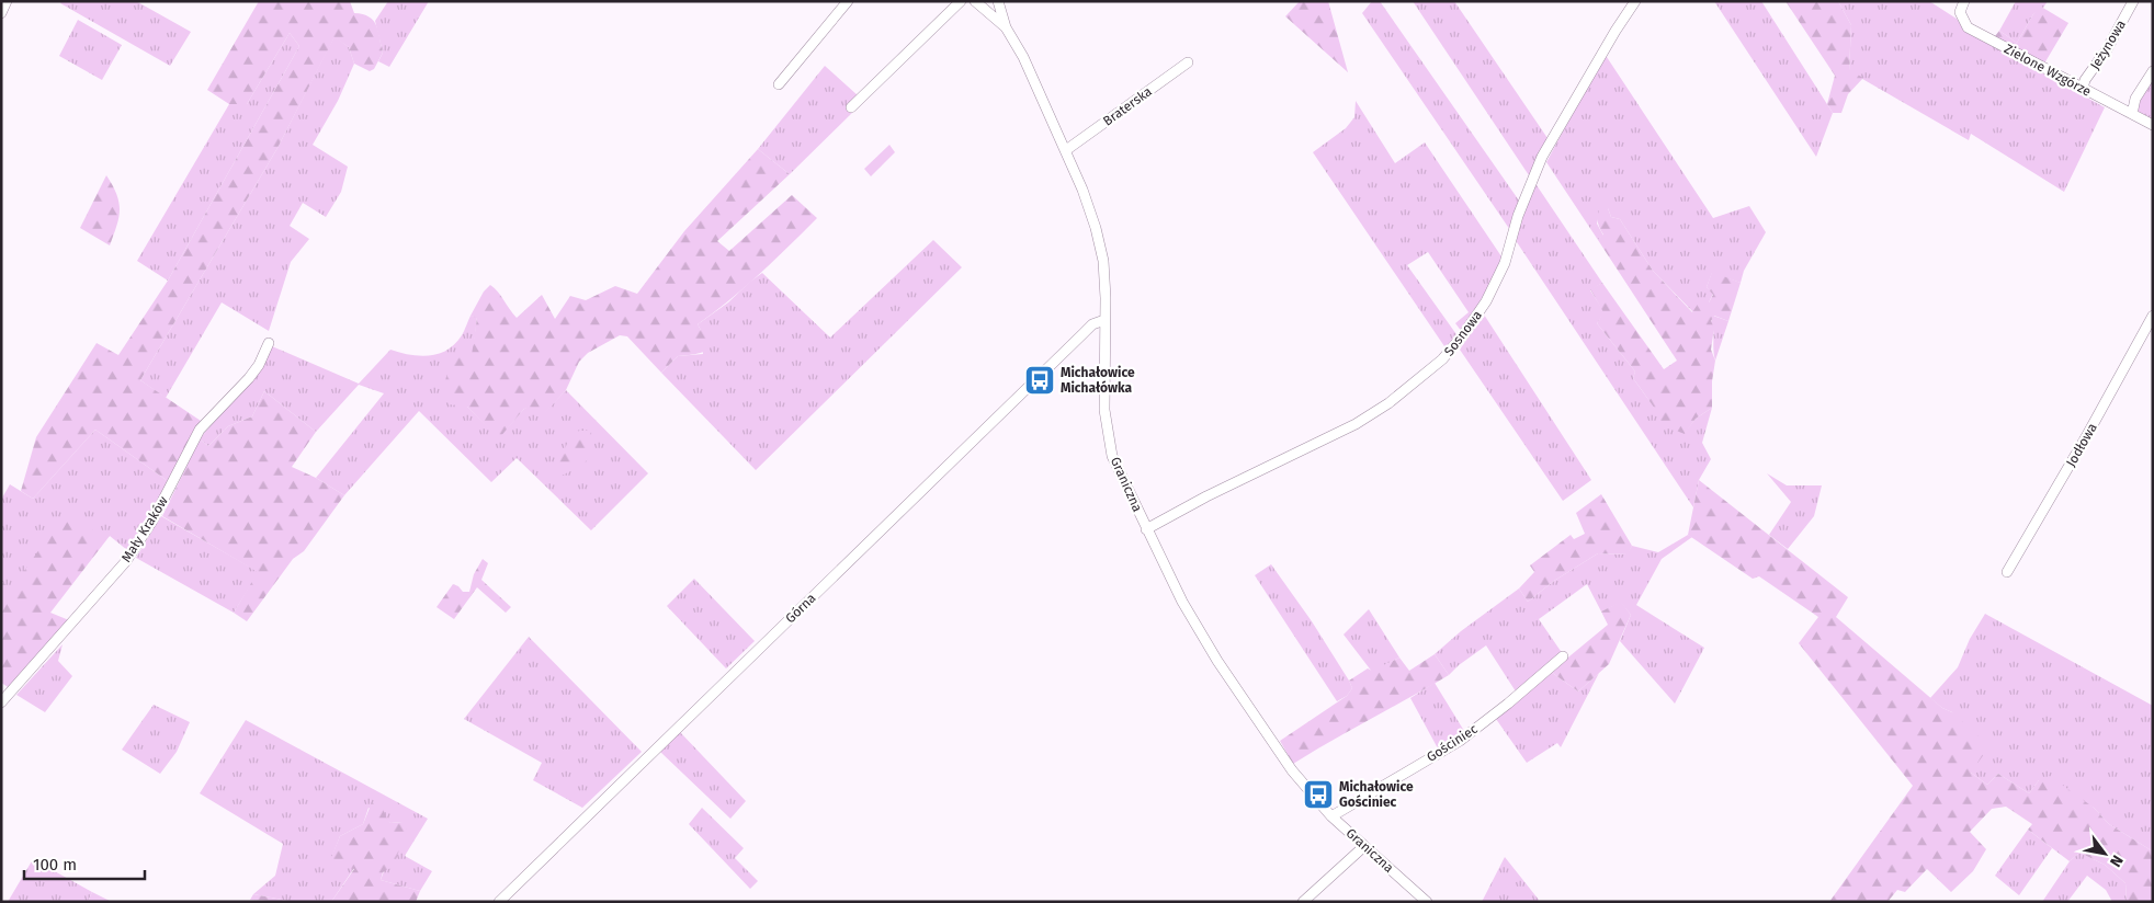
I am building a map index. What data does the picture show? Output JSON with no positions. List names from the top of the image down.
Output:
{
  "streets": {
    "street": [
      "Jeżynowa",
      "Zielone Wzgórze",
      "Braterska",
      "Sosnowa",
      "Jodłowa",
      "Graniczna",
      "Mały Kraków",
      "Górna",
      "Gościniec"
    ]
  },
  "crossings": [
    ["Jeżynowa", "Zielone Wzgórze"],
    ["Braterska", "Graniczna"],
    ["Sosnowa", "Graniczna"],
    ["Graniczna", "Górna"],
    ["Graniczna", "Gościniec"]
  ],
  "places": {
    "bus stop": ["Michałowice Michałówka", "Michałowice Gościniec"]
  },
  "scale_bar": "100 m",
  "north": "bottom right"
}
